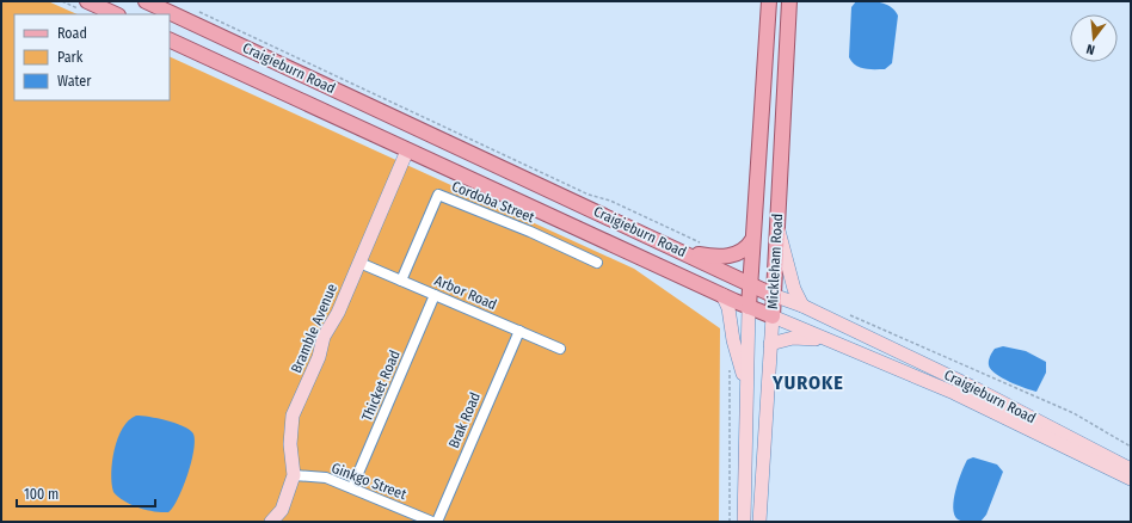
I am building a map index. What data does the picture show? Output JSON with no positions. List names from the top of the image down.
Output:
{
  "streets": {
    "main road": ["Craigieburn Road", "Mickleham Road"],
    "street": [
      "Cordoba Street",
      "Arbor Road",
      "Bramble Avenue",
      "Thicket Road",
      "Brak Road",
      "Ginkgo Street"
    ]
  },
  "crossings": [
    ["Craigieburn Road", "Mickleham Road"],
    ["Craigieburn Road", "Bramble Avenue"],
    ["Cordoba Street", "Arbor Road"],
    ["Arbor Road", "Bramble Avenue"],
    ["Arbor Road", "Thicket Road"],
    ["Arbor Road", "Brak Road"],
    ["Bramble Avenue", "Ginkgo Street"],
    ["Thicket Road", "Ginkgo Street"]
  ],
  "districts": ["YUROKE"],
  "legend": ["Road", "Park", "Water"],
  "scale_bar": "100 m",
  "north": "bottom"
}
